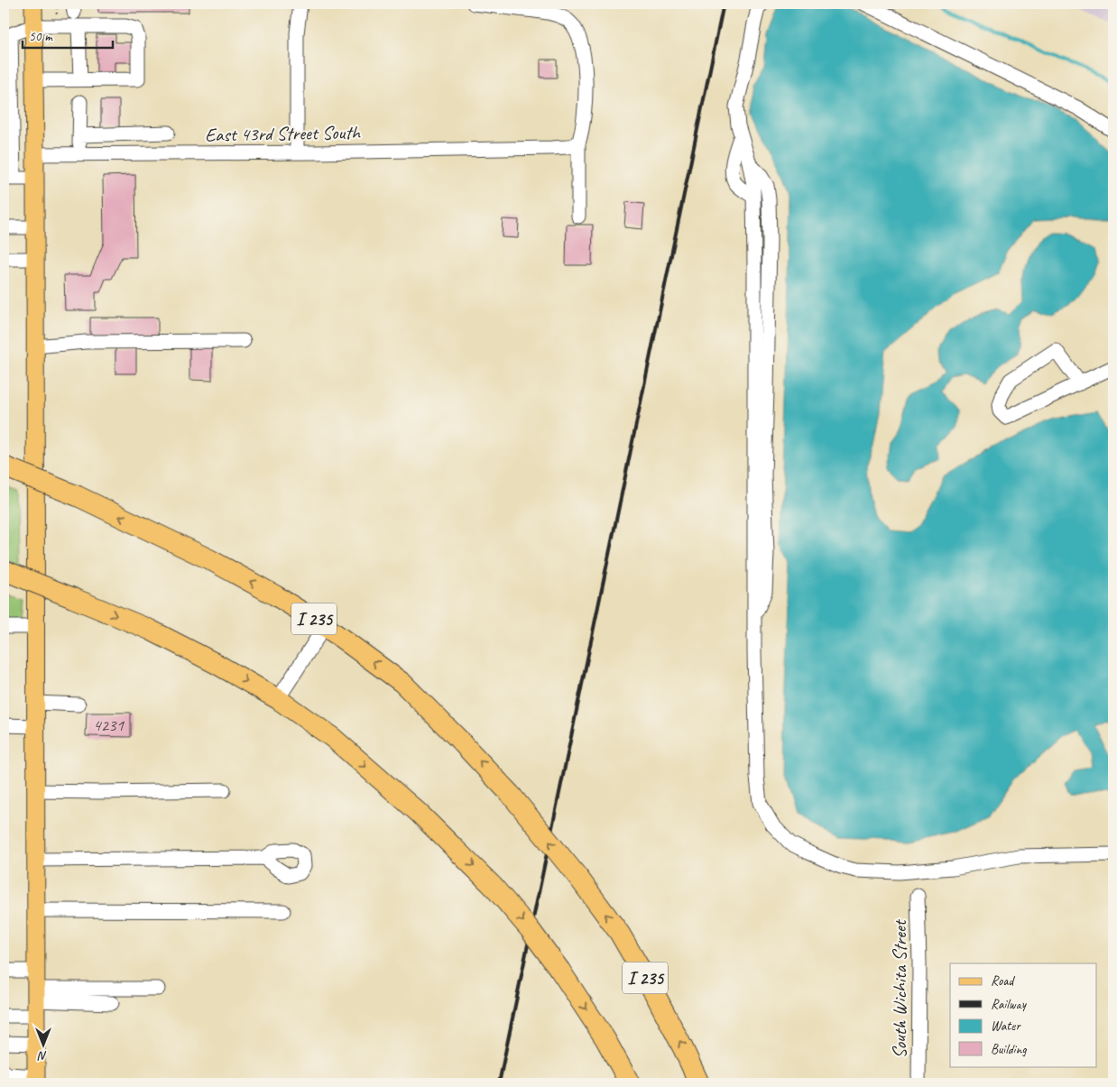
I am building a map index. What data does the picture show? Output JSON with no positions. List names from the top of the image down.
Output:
{
  "streets": {
    "highway": ["I 235"],
    "street": ["East 43rd Street South", "South Wichita Street"]
  },
  "house_numbers": ["4231"],
  "legend": [
    "Road",
    "Railway",
    "Water",
    "Building"
  ],
  "scale_bar": "50 m",
  "north": "bottom"
}
